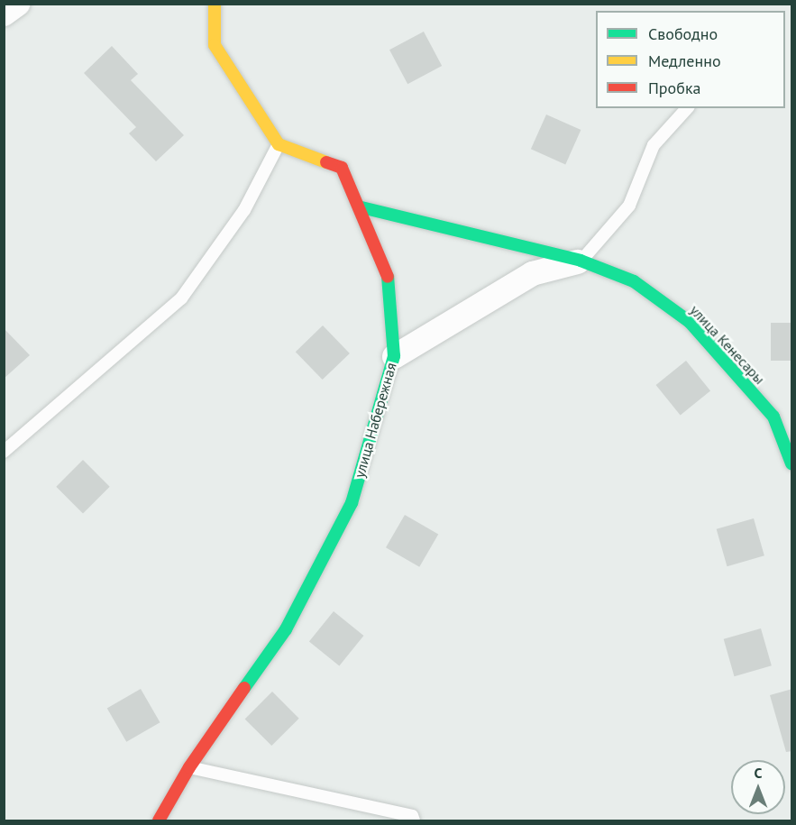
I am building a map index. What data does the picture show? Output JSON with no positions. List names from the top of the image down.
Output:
{
  "streets": {
    "street": ["улица Кенесары", "улица Набережная"]
  },
  "crossings": [
    ["улица Кенесары", "улица Набережная"]
  ],
  "legend": ["Свободно", "Медленно", "Пробка"],
  "north": "top"
}
